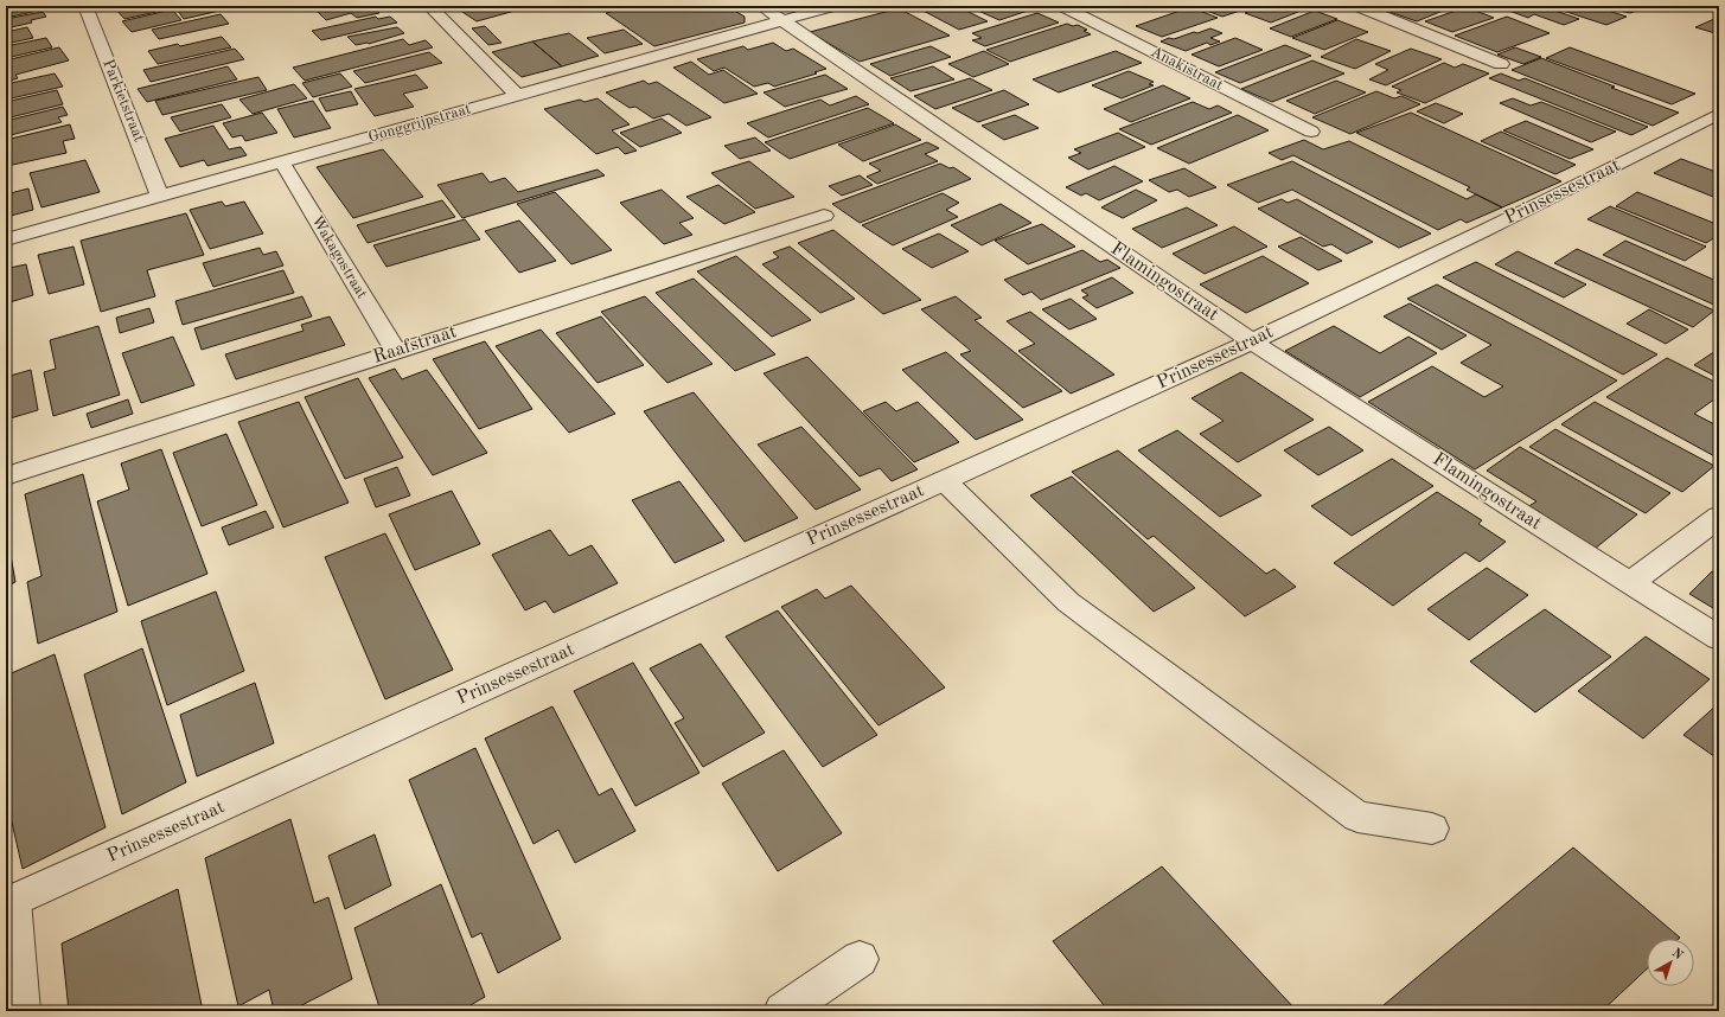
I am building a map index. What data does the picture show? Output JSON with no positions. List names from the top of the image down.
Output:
{
  "streets": {
    "street": [
      "Anakistraat",
      "Parkietstraat",
      "Gonggrijpstraat",
      "Prinsessestraat",
      "Wakagostraat",
      "Flamingostraat",
      "Raafstraat"
    ]
  },
  "crossings": [
    ["Parkietstraat", "Gonggrijpstraat"],
    ["Gonggrijpstraat", "Wakagostraat"],
    ["Gonggrijpstraat", "Flamingostraat"],
    ["Prinsessestraat", "Flamingostraat"],
    ["Wakagostraat", "Raafstraat"]
  ],
  "north": "top right"
}
